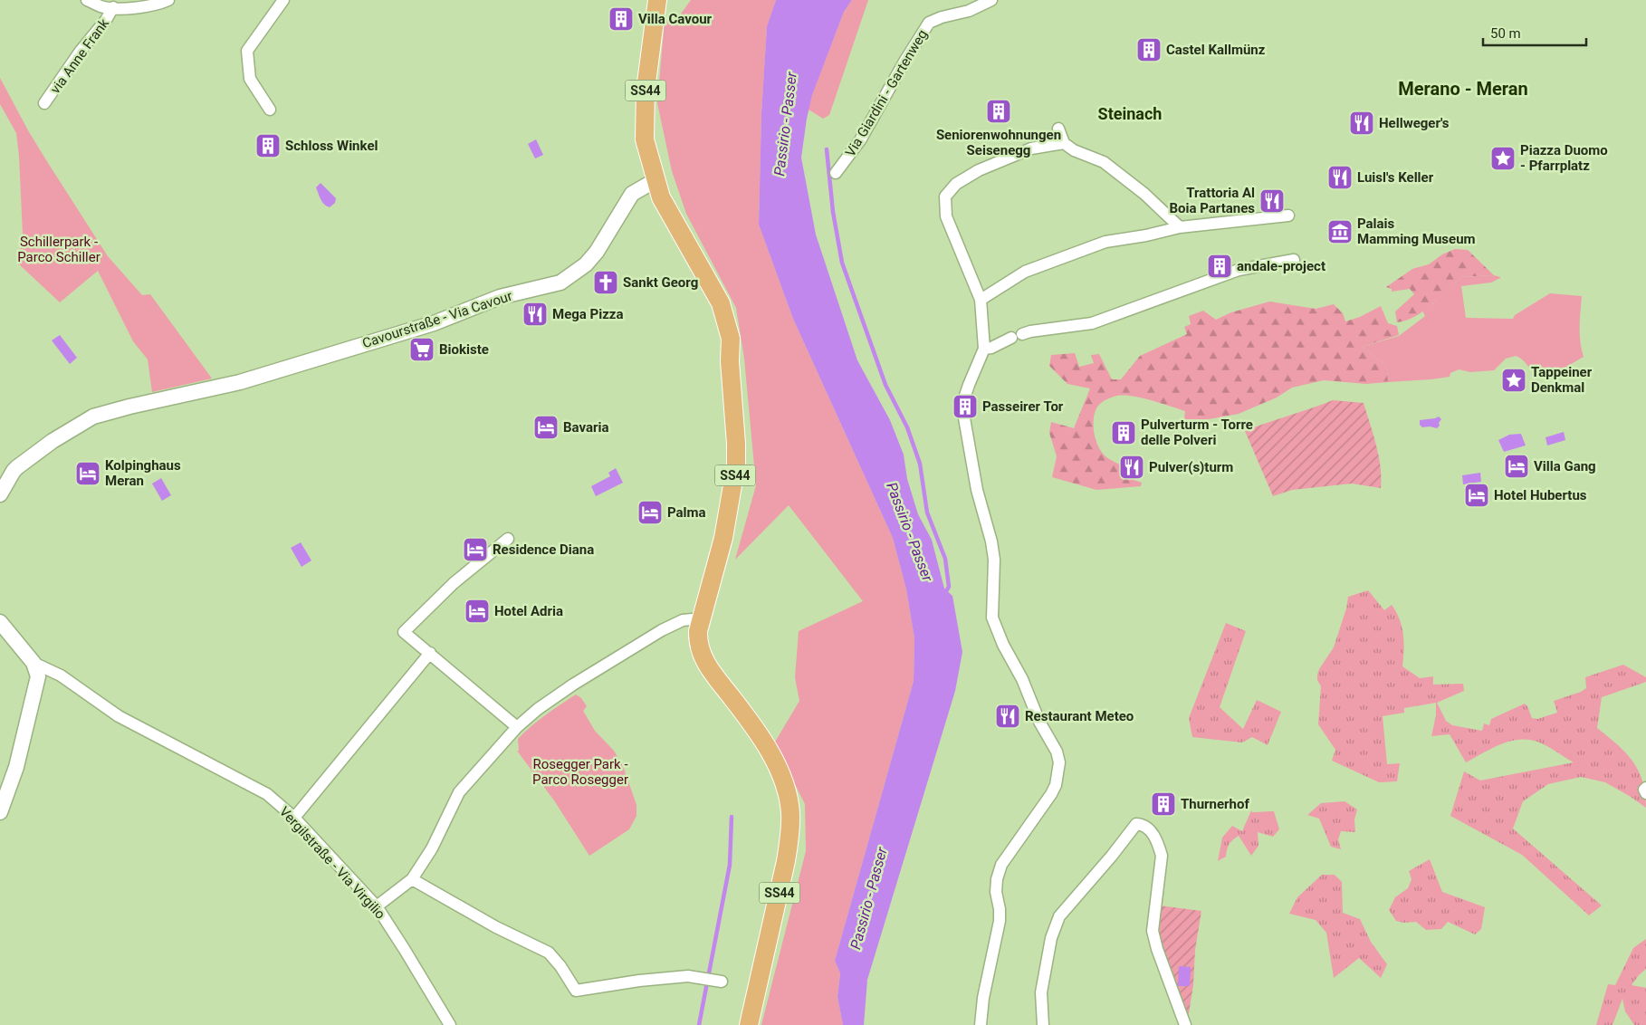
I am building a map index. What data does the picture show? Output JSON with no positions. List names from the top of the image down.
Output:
{
  "streets": {
    "main road": ["SS44"],
    "street": [
      "via Anne Frank",
      "Via Giardini - Gartenweg",
      "Cavourstraße - Via Cavour",
      "Vergilstraße - Via Virgilio"
    ]
  },
  "crossings": [
    ["SS44", "Cavourstraße - Via Cavour"]
  ],
  "districts": ["Merano - Meran", "Steinach"],
  "water": ["Passirio - Passer"],
  "parks": ["Schillerpark - Parco Schiller", "Rosegger Park - Parco Rosegger"],
  "places": {
    "building": [
      "Villa Cavour",
      "Castel Kallmünz",
      "Seniorenwohnungen Seisenegg",
      "Schloss Winkel",
      "andale-project",
      "Passeirer Tor",
      "Pulverturm - Torre delle Polveri",
      "Thurnerhof"
    ],
    "restaurant": [
      "Hellweger's",
      "Luisl's Keller",
      "Trattoria Al Boia Partanes",
      "Mega Pizza",
      "Pulver(s)turm",
      "Restaurant Meteo"
    ],
    "place": ["Piazza Duomo - Pfarrplatz", "Tappeiner Denkmal"],
    "museum": ["Palais Mamming Museum"],
    "church": ["Sankt Georg"],
    "supermarket": ["Biokiste"],
    "hotel": [
      "Bavaria",
      "Villa Gang",
      "Kolpinghaus Meran",
      "Hotel Hubertus",
      "Palma",
      "Residence Diana",
      "Hotel Adria"
    ]
  },
  "scale_bar": "50 m"
}
